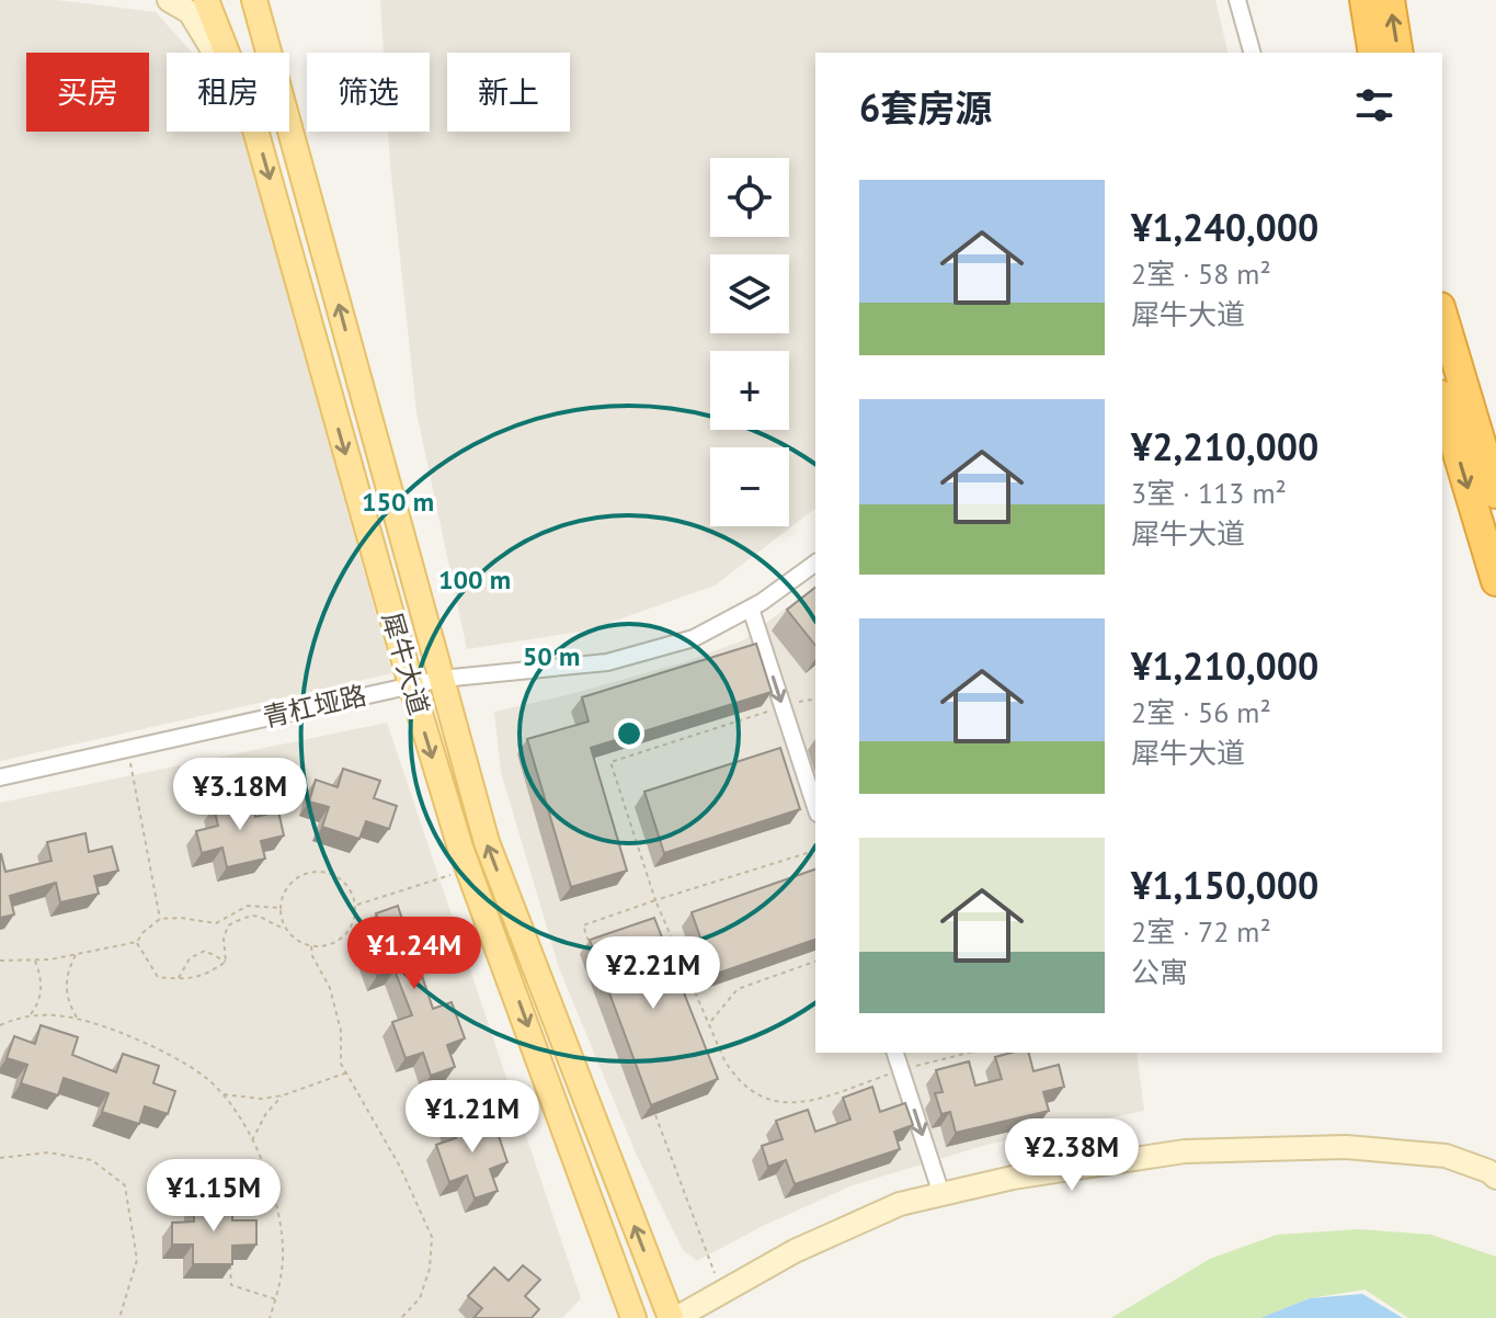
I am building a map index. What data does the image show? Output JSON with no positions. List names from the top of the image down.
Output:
{
  "streets": {
    "main road": ["犀牛大道"],
    "street": ["青杠垭路"]
  },
  "crossings": [
    ["犀牛大道", "青杠垭路"]
  ],
  "page": {
    "chip": [
      "买房",
      "租房",
      "筛选",
      "新上"
    ],
    "heading": "6套房源",
    "map_buttons": ["+", "−"],
    "list": [
      {
        "name": "¥1,240,000",
        "note": "2室 · 58 m² · 犀牛大道"
      },
      {
        "name": "¥2,210,000",
        "note": "3室 · 113 m² · 犀牛大道"
      },
      {
        "name": "¥1,210,000",
        "note": "2室 · 56 m² · 犀牛大道"
      },
      {
        "name": "¥1,150,000",
        "note": "2室 · 72 m² · 公寓"
      }
    ],
    "price": [
      "¥3.18M",
      "¥1.24M",
      "¥2.21M",
      "¥1.21M",
      "¥2.38M",
      "¥1.15M"
    ]
  },
  "rings": ["150 m", "100 m", "50 m"]
}
